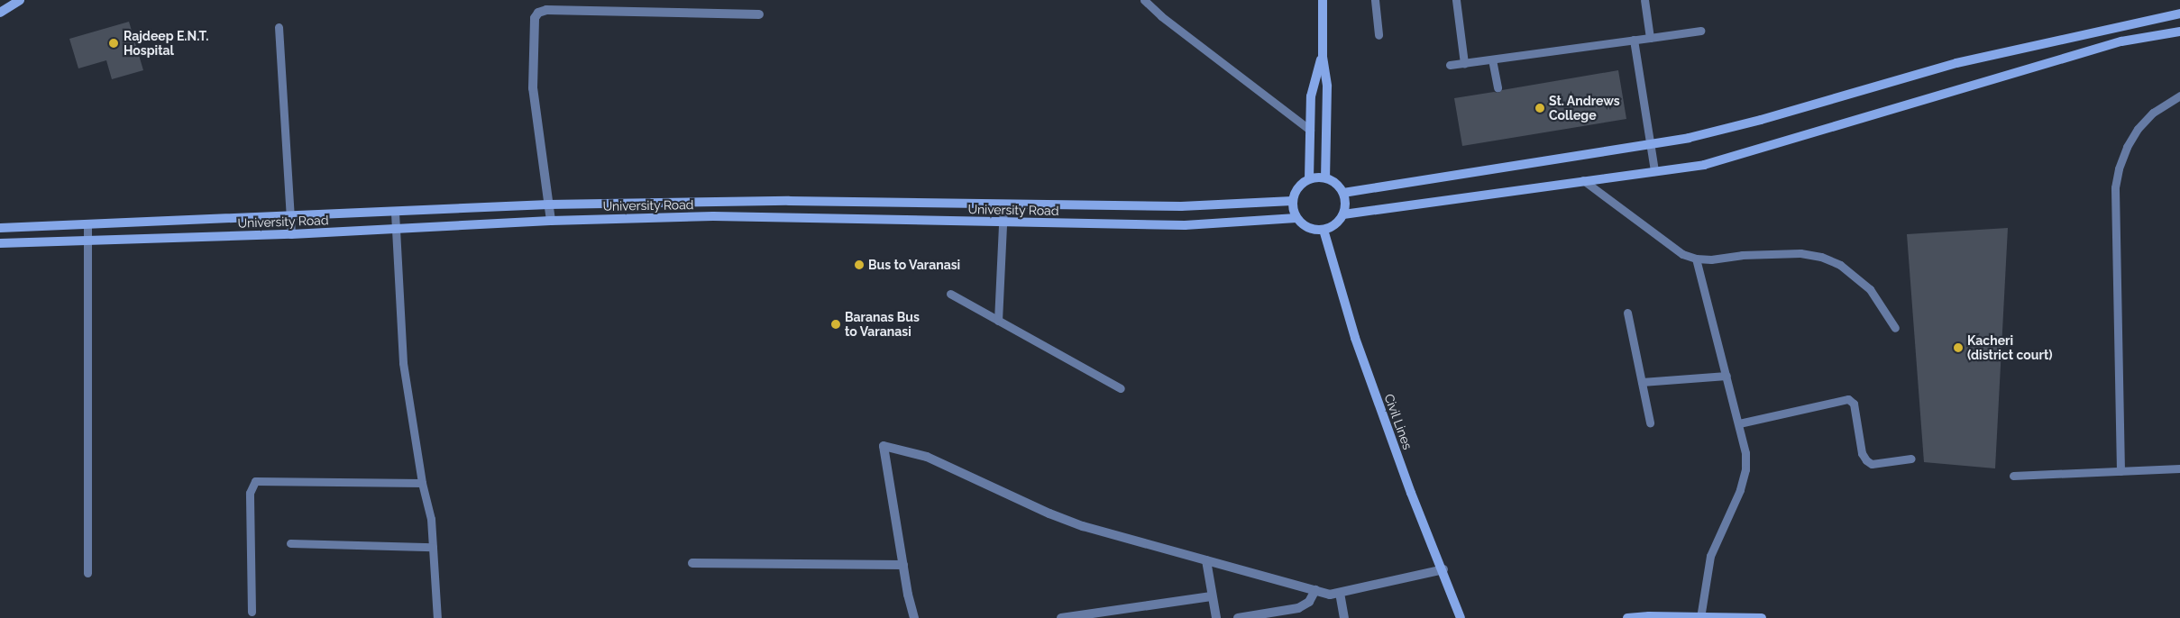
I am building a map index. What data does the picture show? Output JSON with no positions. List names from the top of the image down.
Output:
{
  "streets": {
    "main road": ["University Road", "Civil Lines"]
  },
  "crossings": [
    ["University Road", "Civil Lines"]
  ],
  "places": [
    "Rajdeep E.N.T. Hospital",
    "St. Andrews College",
    "Bus to Varanasi",
    "Baranas Bus to Varanasi",
    "Kacheri (district court)"
  ]
}
